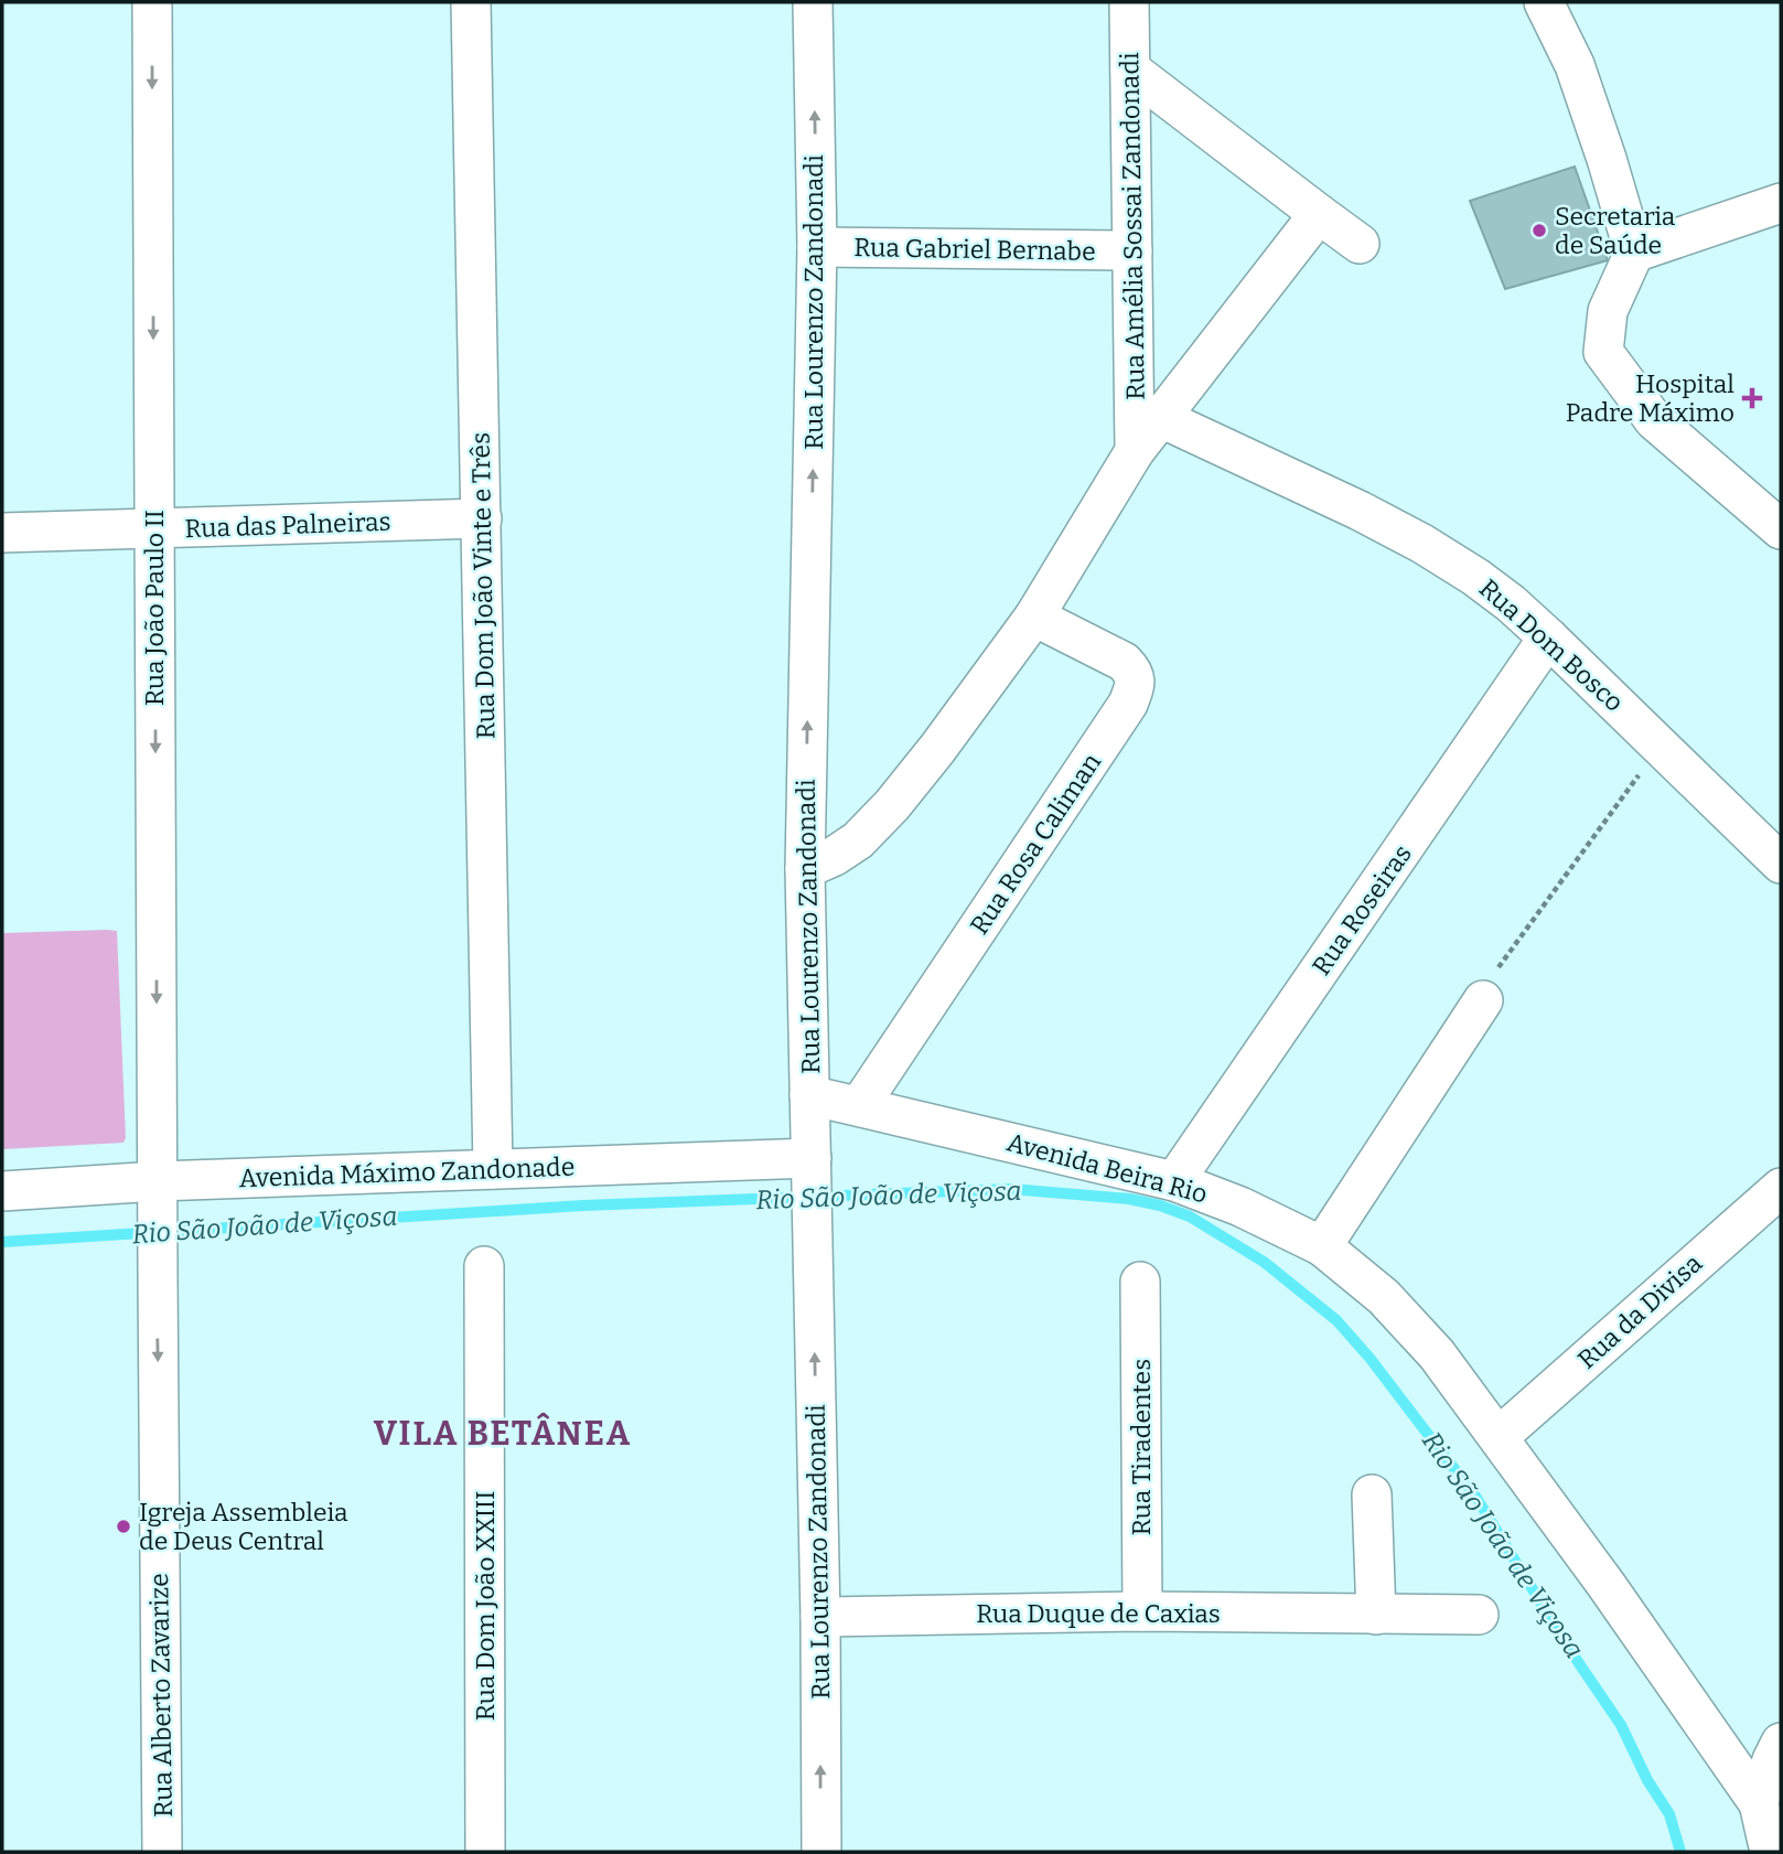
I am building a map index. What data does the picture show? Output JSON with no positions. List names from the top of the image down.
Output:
{
  "streets": {
    "street": [
      "Rua Amélia Sossai Zandonadi",
      "Rua Gabriel Bernabe",
      "Rua Lourenzo Zandonadi",
      "Rua das Palneiras",
      "Rua Dom João Vinte e Três",
      "Rua João Paulo II",
      "Rua Dom Bosco",
      "Rua Rosa Caliman",
      "Rua Roseiras",
      "Avenida Beira Rio",
      "Avenida Máximo Zandonade",
      "Rua da Divisa",
      "Rua Tiradentes",
      "Rua Dom João XXIII",
      "Rua Duque de Caxias",
      "Rua Alberto Zavarize"
    ]
  },
  "crossings": [
    ["Rua Amélia Sossai Zandonadi", "Rua Gabriel Bernabe"],
    ["Rua Gabriel Bernabe", "Rua Lourenzo Zandonadi"],
    ["Rua Lourenzo Zandonadi", "Avenida Beira Rio"],
    ["Rua Lourenzo Zandonadi", "Avenida Máximo Zandonade"],
    ["Rua Lourenzo Zandonadi", "Rua Duque de Caxias"],
    ["Rua das Palneiras", "Rua Dom João Vinte e Três"],
    ["Rua das Palneiras", "Rua João Paulo II"],
    ["Rua Dom João Vinte e Três", "Avenida Máximo Zandonade"],
    ["Rua João Paulo II", "Avenida Máximo Zandonade"],
    ["Rua João Paulo II", "Rua Alberto Zavarize"],
    ["Rua Dom Bosco", "Rua Roseiras"],
    ["Rua Rosa Caliman", "Avenida Beira Rio"],
    ["Rua Roseiras", "Avenida Beira Rio"],
    ["Avenida Beira Rio", "Rua da Divisa"],
    ["Avenida Máximo Zandonade", "Rua Alberto Zavarize"],
    ["Rua Tiradentes", "Rua Duque de Caxias"]
  ],
  "one_way": ["Rua Lourenzo Zandonadi", "Rua João Paulo II", "Rua Alberto Zavarize"],
  "districts": ["VILA BETÂNEA"],
  "water": ["Rio São João de Viçosa"],
  "places": {
    "other": ["Secretaria de Saúde", "Igreja Assembleia de Deus Central"],
    "health": ["Hospital Padre Máximo"]
  }
}
